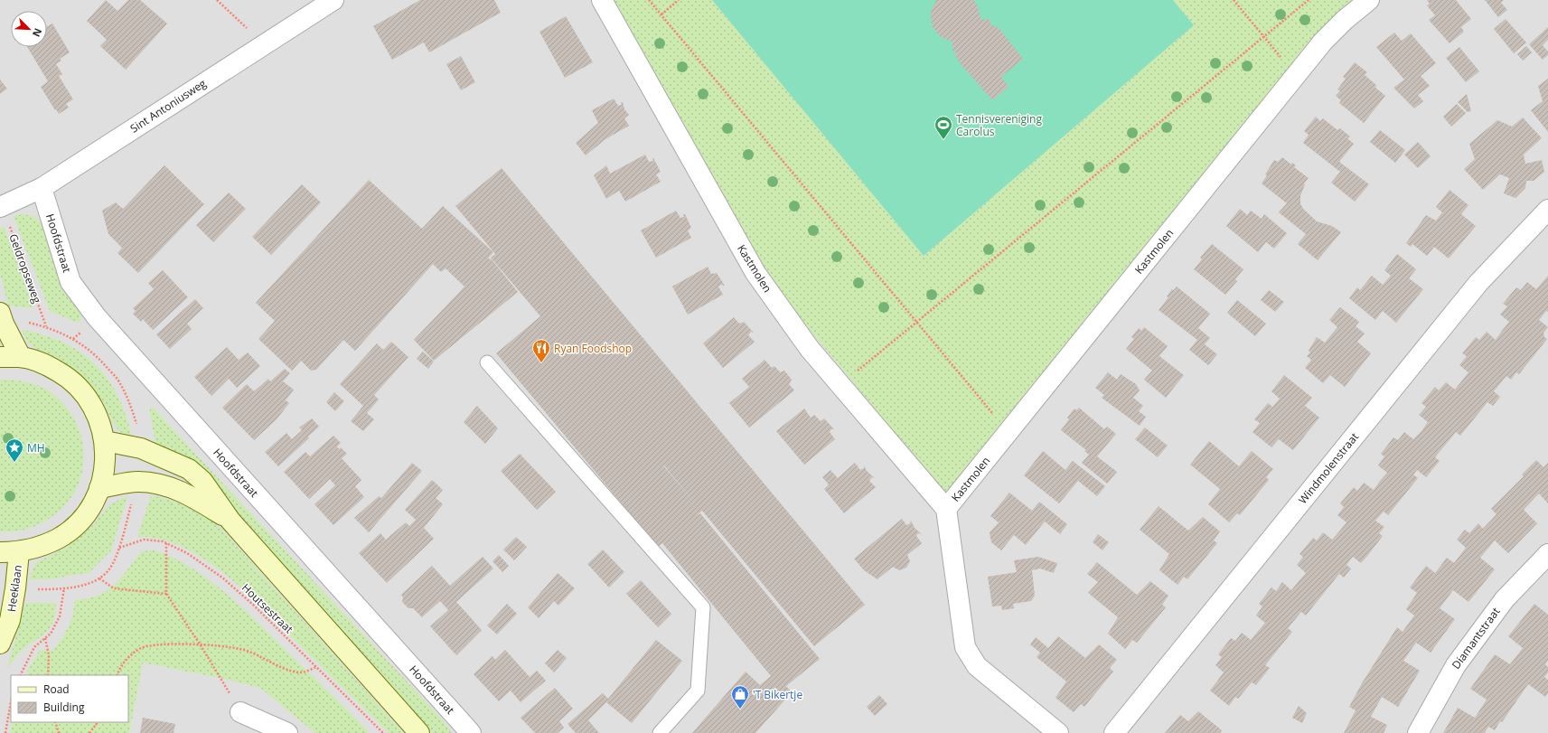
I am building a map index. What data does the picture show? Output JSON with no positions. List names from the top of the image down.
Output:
{
  "streets": {
    "street": [
      "Sint Antoniusweg",
      "Hoofdstraat",
      "Kastmolen",
      "Windmolenstraat",
      "Heeklaan",
      "Diamantstraat"
    ],
    "path": ["Geldropseweg", "Houtsestraat"]
  },
  "crossings": [
    ["Sint Antoniusweg", "Hoofdstraat"],
    ["Sint Antoniusweg", "Geldropseweg"]
  ],
  "places": {
    "sports": ["Tennisvereniging Carolus"],
    "restaurant": ["Ryan Foodshop"],
    "place": ["MH"],
    "shop": ["'T Bikertje"]
  },
  "legend": ["Road", "Building"],
  "north": "bottom right"
}
